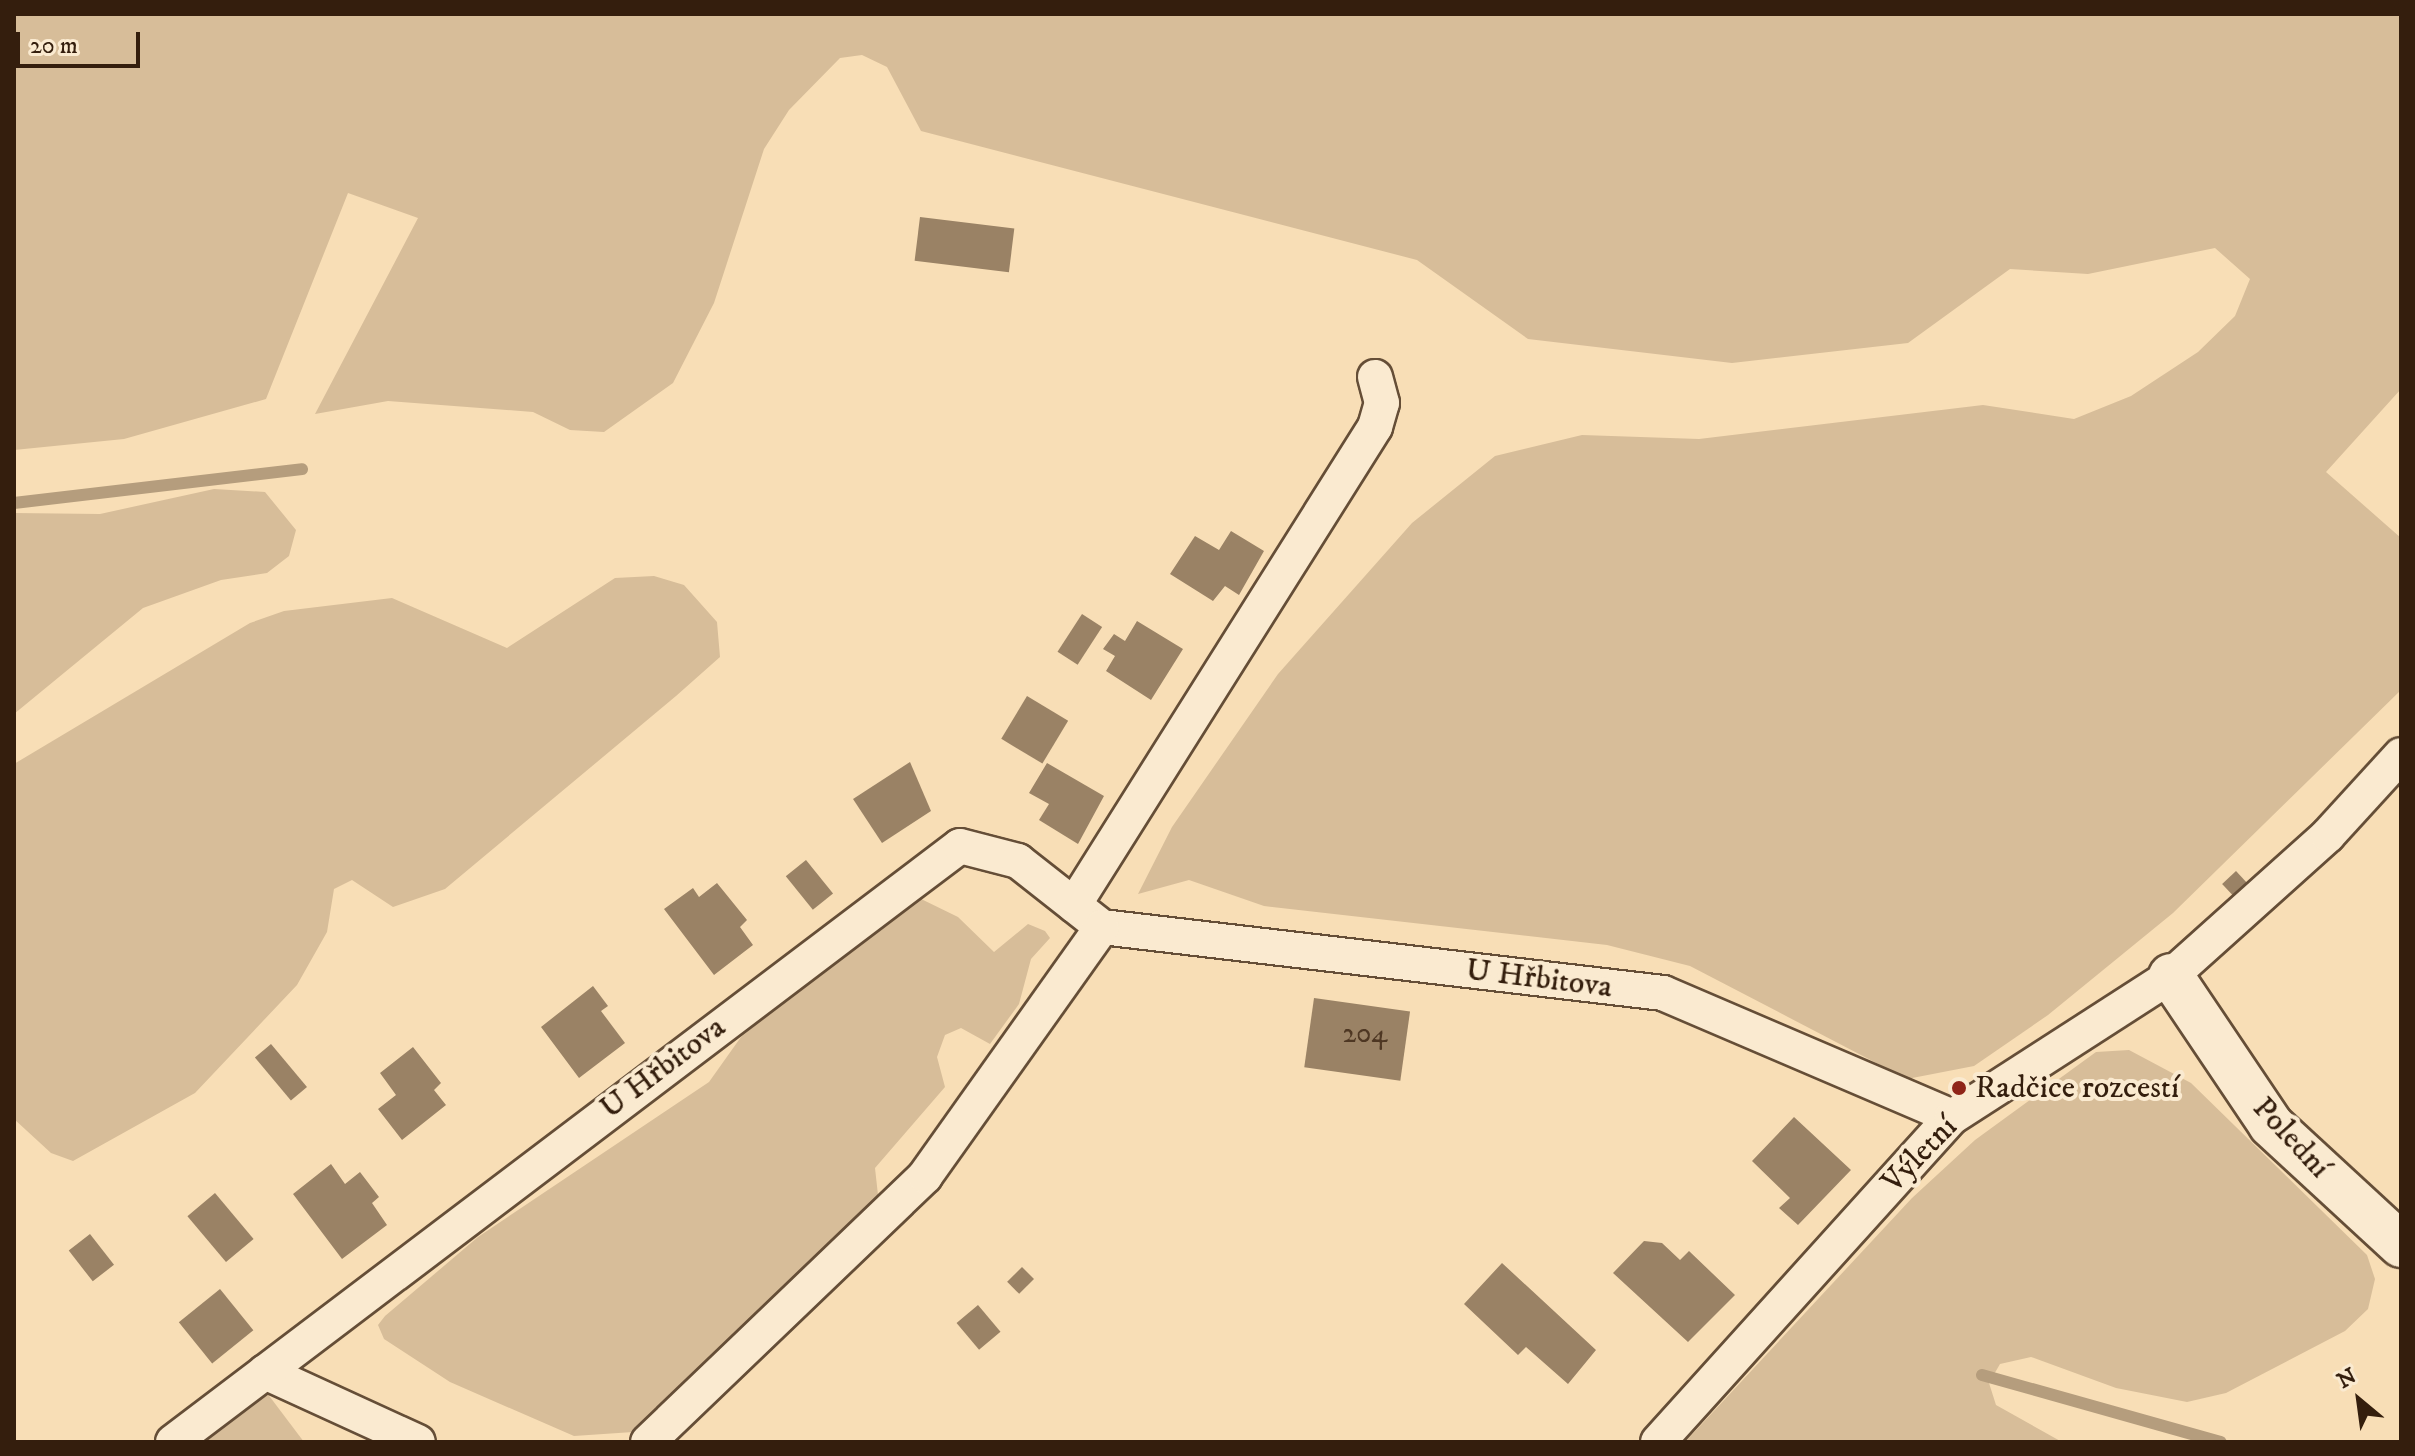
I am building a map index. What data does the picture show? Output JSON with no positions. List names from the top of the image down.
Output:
{
  "streets": {
    "street": ["U Hřbitova", "Polední", "Výletní"]
  },
  "crossings": [
    ["U Hřbitova", "Výletní"],
    ["Polední", "Výletní"]
  ],
  "places": ["Radčice rozcestí"],
  "house_numbers": ["204"],
  "scale_bar": "20 m",
  "north": "top left"
}
